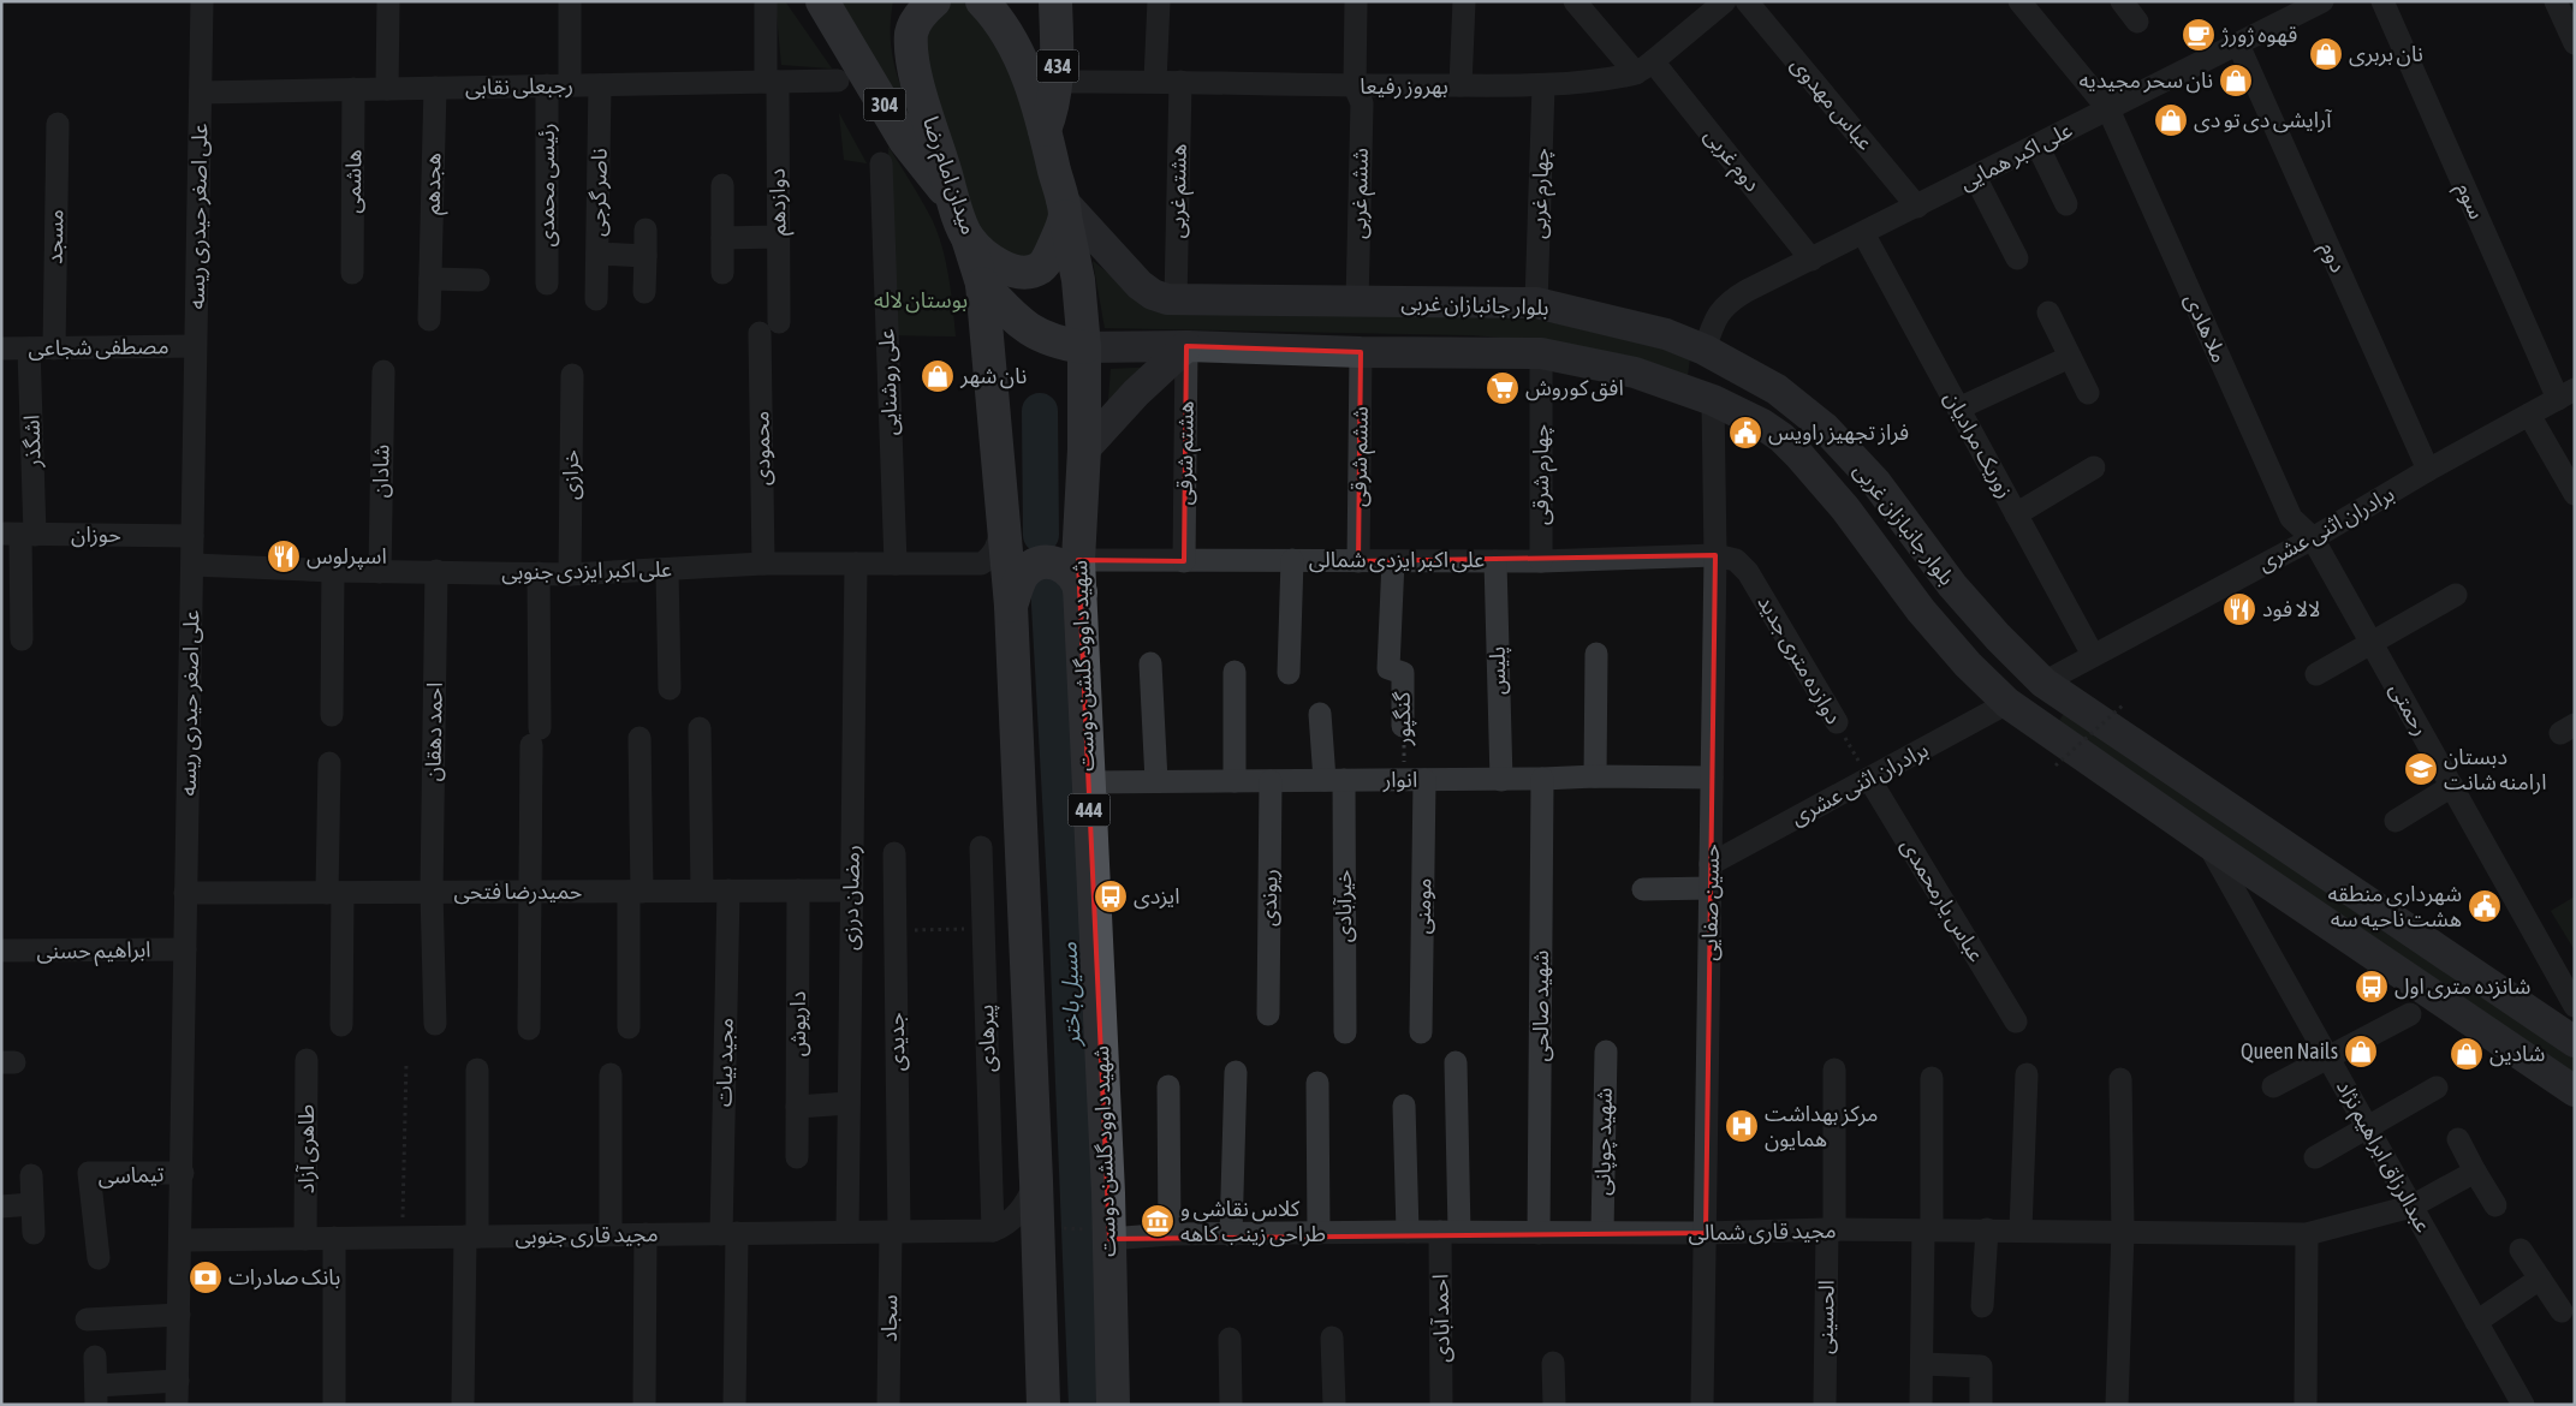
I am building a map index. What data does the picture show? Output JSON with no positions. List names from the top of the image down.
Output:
{
  "streets": {
    "main road": [
      "434",
      "304",
      "میدان امام رضا",
      "بلوار جانبازان غربی",
      "شهید داوود گلشن دوست",
      "444"
    ],
    "street": [
      "رجبعلی نقابی",
      "بهروز رفیعا",
      "عباس مهدوی",
      "علی اکبر همایی",
      "دوم غربی",
      "هاشمی",
      "هجدهم",
      "رئیسی محمدی",
      "هشتم غربی",
      "ناصر گرجی",
      "ششم غربی",
      "چهارم غربی",
      "سوم",
      "دوازدهم",
      "علی اصغر حیدری ریسه",
      "مسجد",
      "دوم",
      "ملا هادی",
      "مصطفی شجاعی",
      "علی روشنایی",
      "اشگذر",
      "زوریک مرادیان",
      "محمودی",
      "هشتم شرقی",
      "ششم شرقی",
      "شادان",
      "خرازی",
      "چهارم شرقی",
      "برادران اثنی عشری",
      "حوزان",
      "علی اکبر ایزدی شمالی",
      "علی اکبر ایزدی جنوبی",
      "دوازده متری جدید",
      "پلیس",
      "رحمتی",
      "گنگپور",
      "احمد دهقان",
      "انوار",
      "حمیدرضا فتحی",
      "رمضان درزی",
      "ریوندی",
      "عباس یارمحمدی",
      "حسین صفایی",
      "خیرآبادی",
      "مومنی",
      "ابراهیم حسنی",
      "شهید صالحی",
      "داریوش",
      "پیرهادی",
      "جدیدی",
      "مجید بیات",
      "شهید چوپانی",
      "طاهری آزاد",
      "عبدالرزاق ابراهیم نژاد",
      "تیماسی",
      "مجید قاری شمالی",
      "مجید قاری جنوبی",
      "الحسینی",
      "سجاد",
      "احمد آبادی"
    ]
  },
  "crossings": [
    ["434", "بهروز رفیعا"],
    ["رجبعلی نقابی", "هاشمی"],
    ["رجبعلی نقابی", "هجدهم"],
    ["رجبعلی نقابی", "رئیسی محمدی"],
    ["رجبعلی نقابی", "ناصر گرجی"],
    ["رجبعلی نقابی", "دوازدهم"],
    ["رجبعلی نقابی", "علی اصغر حیدری ریسه"],
    ["بهروز رفیعا", "دوم غربی"],
    ["بهروز رفیعا", "هشتم غربی"],
    ["بهروز رفیعا", "ششم غربی"],
    ["بهروز رفیعا", "چهارم غربی"],
    ["عباس مهدوی", "علی اکبر همایی"],
    ["304", "میدان امام رضا"],
    ["علی اکبر همایی", "دوم غربی"],
    ["علی اکبر همایی", "دوم"],
    ["علی اکبر همایی", "بلوار جانبازان غربی"],
    ["علی اکبر همایی", "ملا هادی"],
    ["علی اکبر همایی", "زوریک مرادیان"],
    ["میدان امام رضا", "بلوار جانبازان غربی"],
    ["میدان امام رضا", "شهید داوود گلشن دوست"],
    ["هشتم غربی", "بلوار جانبازان غربی"],
    ["ششم غربی", "بلوار جانبازان غربی"],
    ["چهارم غربی", "بلوار جانبازان غربی"],
    ["سوم", "برادران اثنی عشری"],
    ["علی اصغر حیدری ریسه", "مصطفی شجاعی"],
    ["علی اصغر حیدری ریسه", "حوزان"],
    ["علی اصغر حیدری ریسه", "علی اکبر ایزدی جنوبی"],
    ["علی اصغر حیدری ریسه", "حمیدرضا فتحی"],
    ["علی اصغر حیدری ریسه", "ابراهیم حسنی"],
    ["علی اصغر حیدری ریسه", "تیماسی"],
    ["علی اصغر حیدری ریسه", "مجید قاری جنوبی"],
    ["مسجد", "مصطفی شجاعی"],
    ["دوم", "برادران اثنی عشری"],
    ["بلوار جانبازان غربی", "هشتم شرقی"],
    ["بلوار جانبازان غربی", "ششم شرقی"],
    ["بلوار جانبازان غربی", "چهارم شرقی"],
    ["بلوار جانبازان غربی", "برادران اثنی عشری"],
    ["بلوار جانبازان غربی", "شهید داوود گلشن دوست"],
    ["بلوار جانبازان غربی", "حسین صفایی"],
    ["بلوار جانبازان غربی", "عبدالرزاق ابراهیم نژاد"],
    ["ملا هادی", "برادران اثنی عشری"],
    ["ملا هادی", "رحمتی"],
    ["مصطفی شجاعی", "اشگذر"],
    ["علی روشنایی", "علی اکبر ایزدی جنوبی"],
    ["اشگذر", "حوزان"],
    ["زوریک مرادیان", "برادران اثنی عشری"],
    ["محمودی", "علی اکبر ایزدی جنوبی"],
    ["هشتم شرقی", "علی اکبر ایزدی شمالی"],
    ["ششم شرقی", "علی اکبر ایزدی شمالی"],
    ["شادان", "علی اکبر ایزدی جنوبی"],
    ["خرازی", "علی اکبر ایزدی جنوبی"],
    ["چهارم شرقی", "علی اکبر ایزدی شمالی"],
    ["برادران اثنی عشری", "دوازده متری جدید"],
    ["برادران اثنی عشری", "رحمتی"],
    ["برادران اثنی عشری", "عباس یارمحمدی"],
    ["برادران اثنی عشری", "حسین صفایی"],
    ["علی اکبر ایزدی شمالی", "دوازده متری جدید"],
    ["علی اکبر ایزدی شمالی", "شهید داوود گلشن دوست"],
    ["علی اکبر ایزدی شمالی", "پلیس"],
    ["علی اکبر ایزدی شمالی", "گنگپور"],
    ["علی اکبر ایزدی شمالی", "حسین صفایی"],
    ["علی اکبر ایزدی جنوبی", "احمد دهقان"],
    ["علی اکبر ایزدی جنوبی", "رمضان درزی"],
    ["دوازده متری جدید", "عباس یارمحمدی"],
    ["دوازده متری جدید", "حسین صفایی"],
    ["شهید داوود گلشن دوست", "انوار"],
    ["شهید داوود گلشن دوست", "مجید قاری شمالی"],
    ["پلیس", "انوار"],
    ["گنگپور", "انوار"],
    ["گنگپور", "مومنی"],
    ["احمد دهقان", "حمیدرضا فتحی"],
    ["انوار", "ریوندی"],
    ["انوار", "حسین صفایی"],
    ["انوار", "خیرآبادی"],
    ["انوار", "مومنی"],
    ["انوار", "شهید صالحی"],
    ["حمیدرضا فتحی", "رمضان درزی"],
    ["حمیدرضا فتحی", "داریوش"],
    ["حمیدرضا فتحی", "مجید بیات"],
    ["رمضان درزی", "مجید قاری جنوبی"],
    ["حسین صفایی", "مجید قاری شمالی"],
    ["شهید صالحی", "مجید قاری شمالی"],
    ["پیرهادی", "مجید قاری جنوبی"],
    ["جدیدی", "مجید قاری جنوبی"],
    ["جدیدی", "سجاد"],
    ["مجید بیات", "مجید قاری جنوبی"],
    ["شهید چوپانی", "مجید قاری شمالی"],
    ["طاهری آزاد", "مجید قاری جنوبی"],
    ["عبدالرزاق ابراهیم نژاد", "مجید قاری شمالی"],
    ["مجید قاری شمالی", "الحسینی"],
    ["مجید قاری شمالی", "احمد آبادی"],
    ["مجید قاری جنوبی", "سجاد"]
  ],
  "water": ["مسیل باختر"],
  "parks": ["بوستان لاله"],
  "places": {
    "cafe": ["قهوه ژورژ"],
    "shop": [
      "نان بربرى",
      "نان سحر مجیدیه",
      "آرایشی دی تو دی",
      "نان شهر",
      "Queen Nails",
      "شادین"
    ],
    "supermarket": ["افق کوروش"],
    "public building": ["فراز تجهیز راویس", "شهرداری منطقه هشت ناحیه سه"],
    "restaurant": ["اسپرلوس", "لالا فود"],
    "school or university": ["دبستان ارامنه شانت"],
    "bus stop": ["ایزدی", "شانزده متری اول"],
    "hospital": ["مرکز بهداشت همایون"],
    "museum": ["کلاس نقاشی و طراحی زینب کاهه"],
    "bank": ["بانک صادرات"]
  }
}
